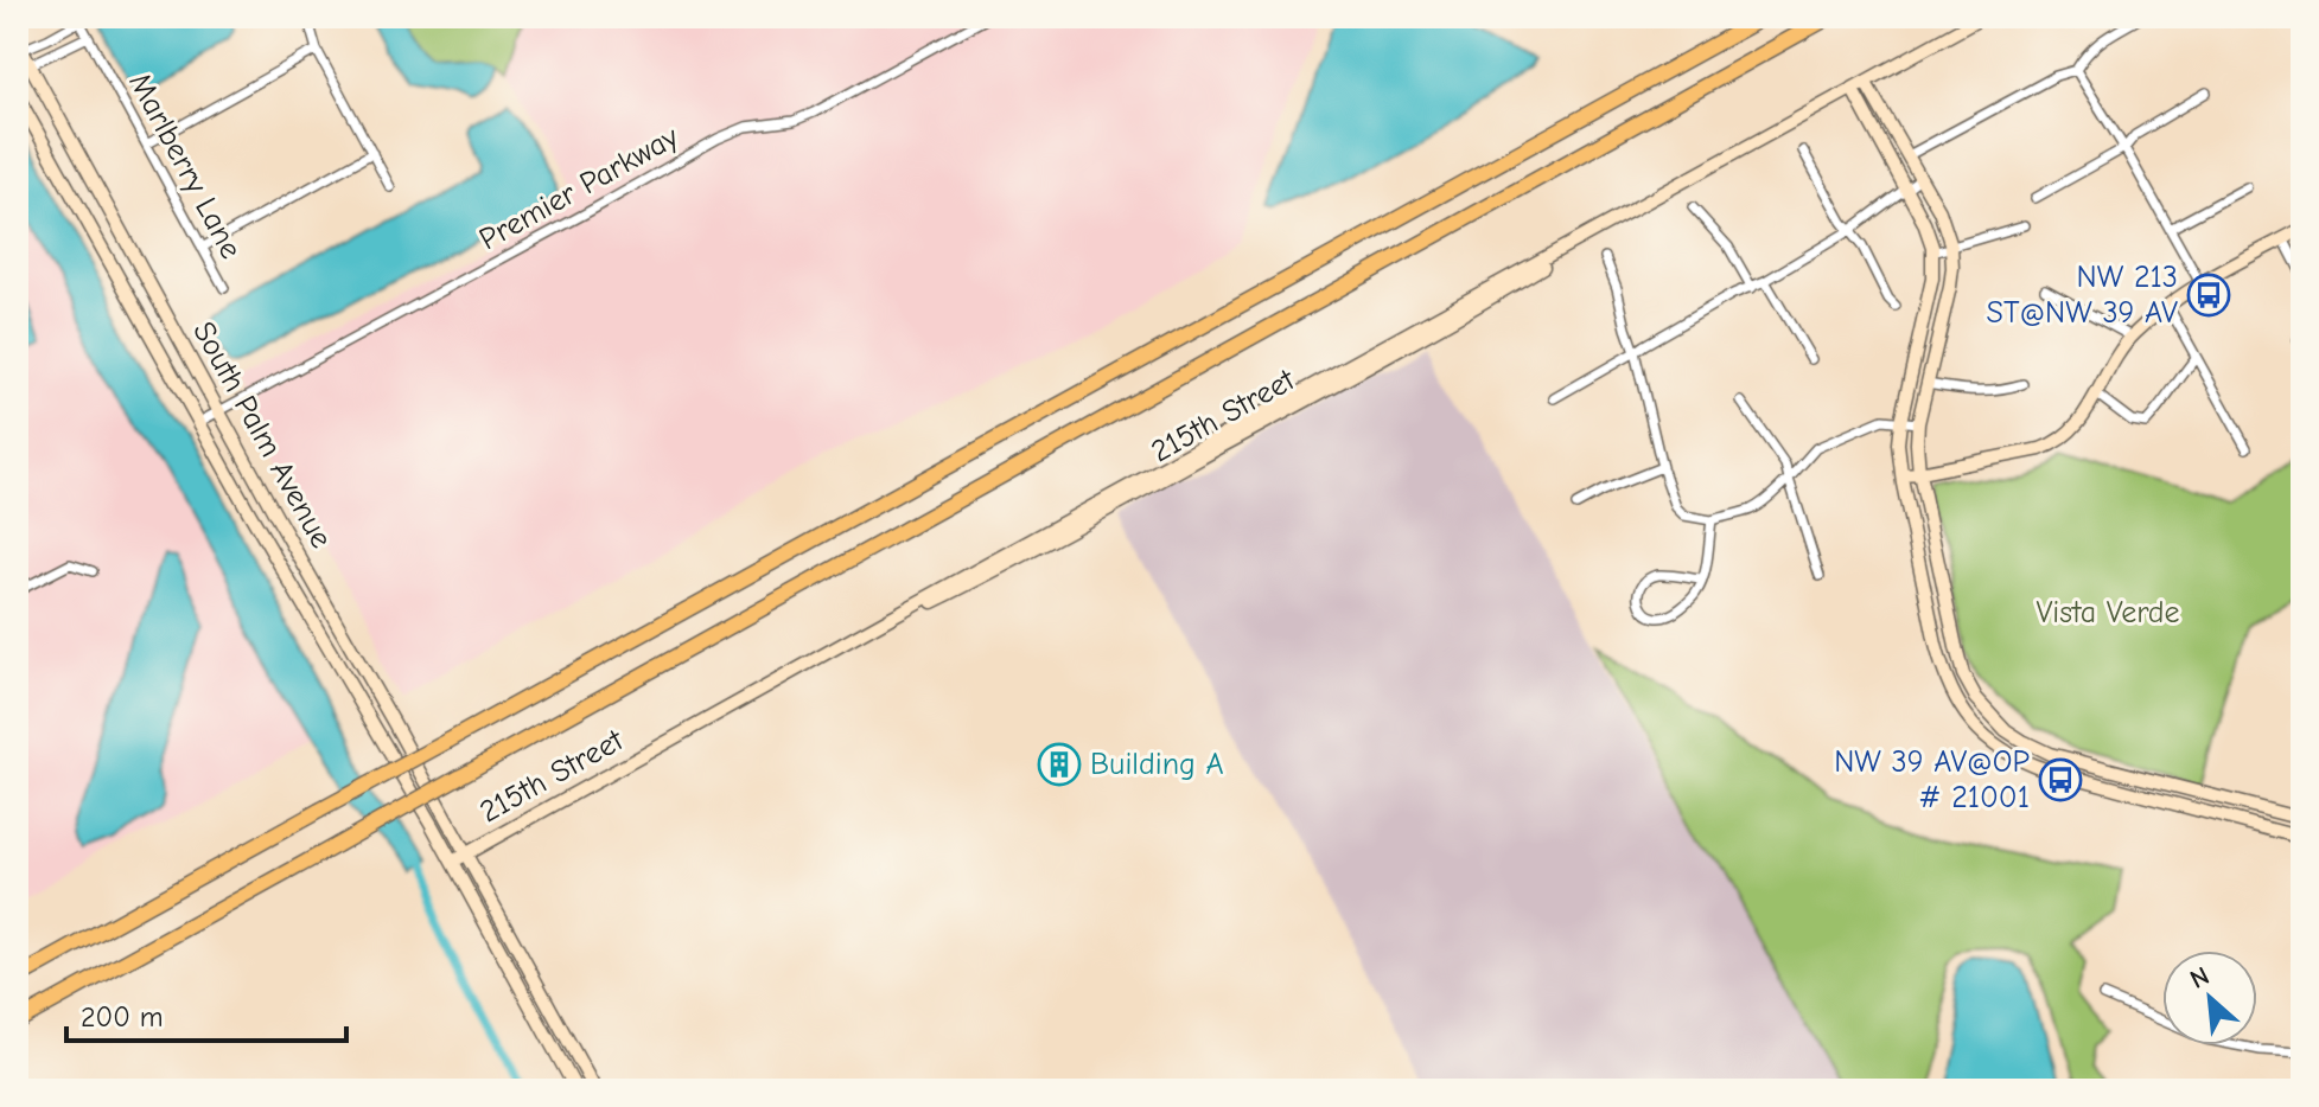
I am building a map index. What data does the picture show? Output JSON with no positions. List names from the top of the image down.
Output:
{
  "streets": {
    "street": [
      "Marlberry Lane",
      "Premier Parkway",
      "215th Street",
      "South Palm Avenue"
    ]
  },
  "crossings": [
    ["Premier Parkway", "South Palm Avenue"],
    ["215th Street", "South Palm Avenue"]
  ],
  "parks": ["Vista Verde"],
  "places": {
    "bus stop": ["NW 213 ST@NW 39 AV", "NW 39 AV@OP # 21001"],
    "building": ["Building A"]
  },
  "scale_bar": "200 m",
  "north": "top left"
}
